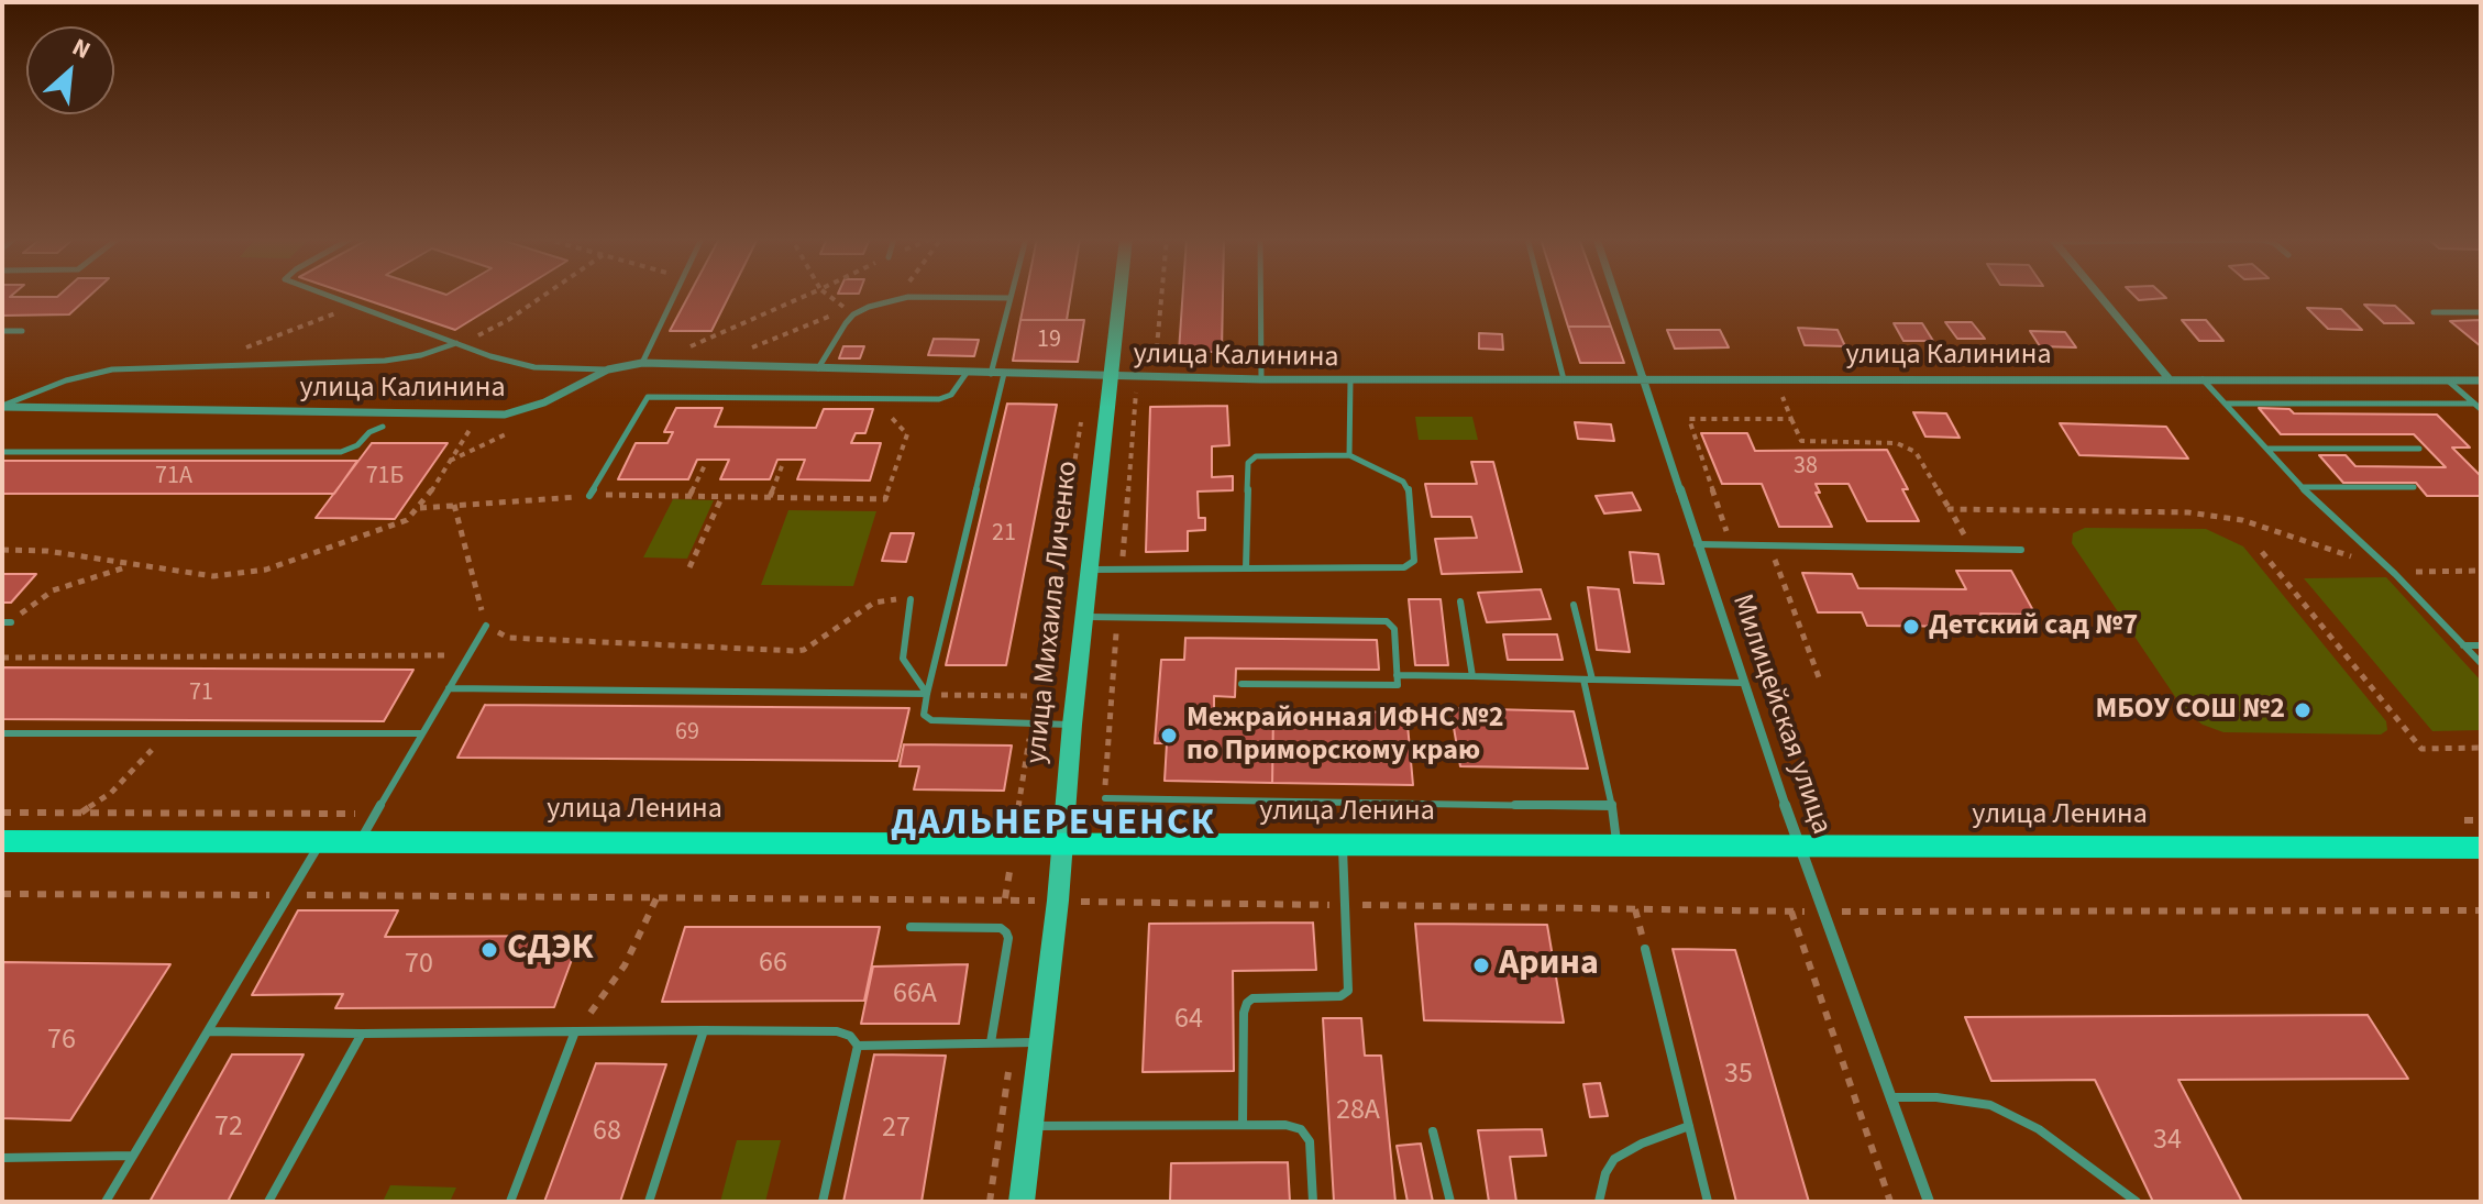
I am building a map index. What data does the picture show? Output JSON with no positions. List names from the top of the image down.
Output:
{
  "streets": {
    "main road": ["улица Михаила Личенко", "улица Ленина"],
    "street": ["улица Калинина", "Милицейская улица"]
  },
  "crossings": [
    ["улица Калинина", "улица Михаила Личенко"],
    ["улица Калинина", "Милицейская улица"],
    ["улица Михаила Личенко", "улица Ленина"],
    ["Милицейская улица", "улица Ленина"]
  ],
  "districts": ["ДАЛЬНЕРЕЧЕНСК"],
  "places": [
    "Детский сад №7",
    "МБОУ СОШ №2",
    "Межрайонная ИФНС №2 по Приморскому краю",
    "СДЭК",
    "Арина"
  ],
  "house_numbers": [
    "19",
    "38",
    "71А",
    "71Б",
    "21",
    "71",
    "69",
    "66",
    "70",
    "66А",
    "64",
    "76",
    "35",
    "28А",
    "72",
    "27",
    "68",
    "34"
  ],
  "north": "top right"
}
